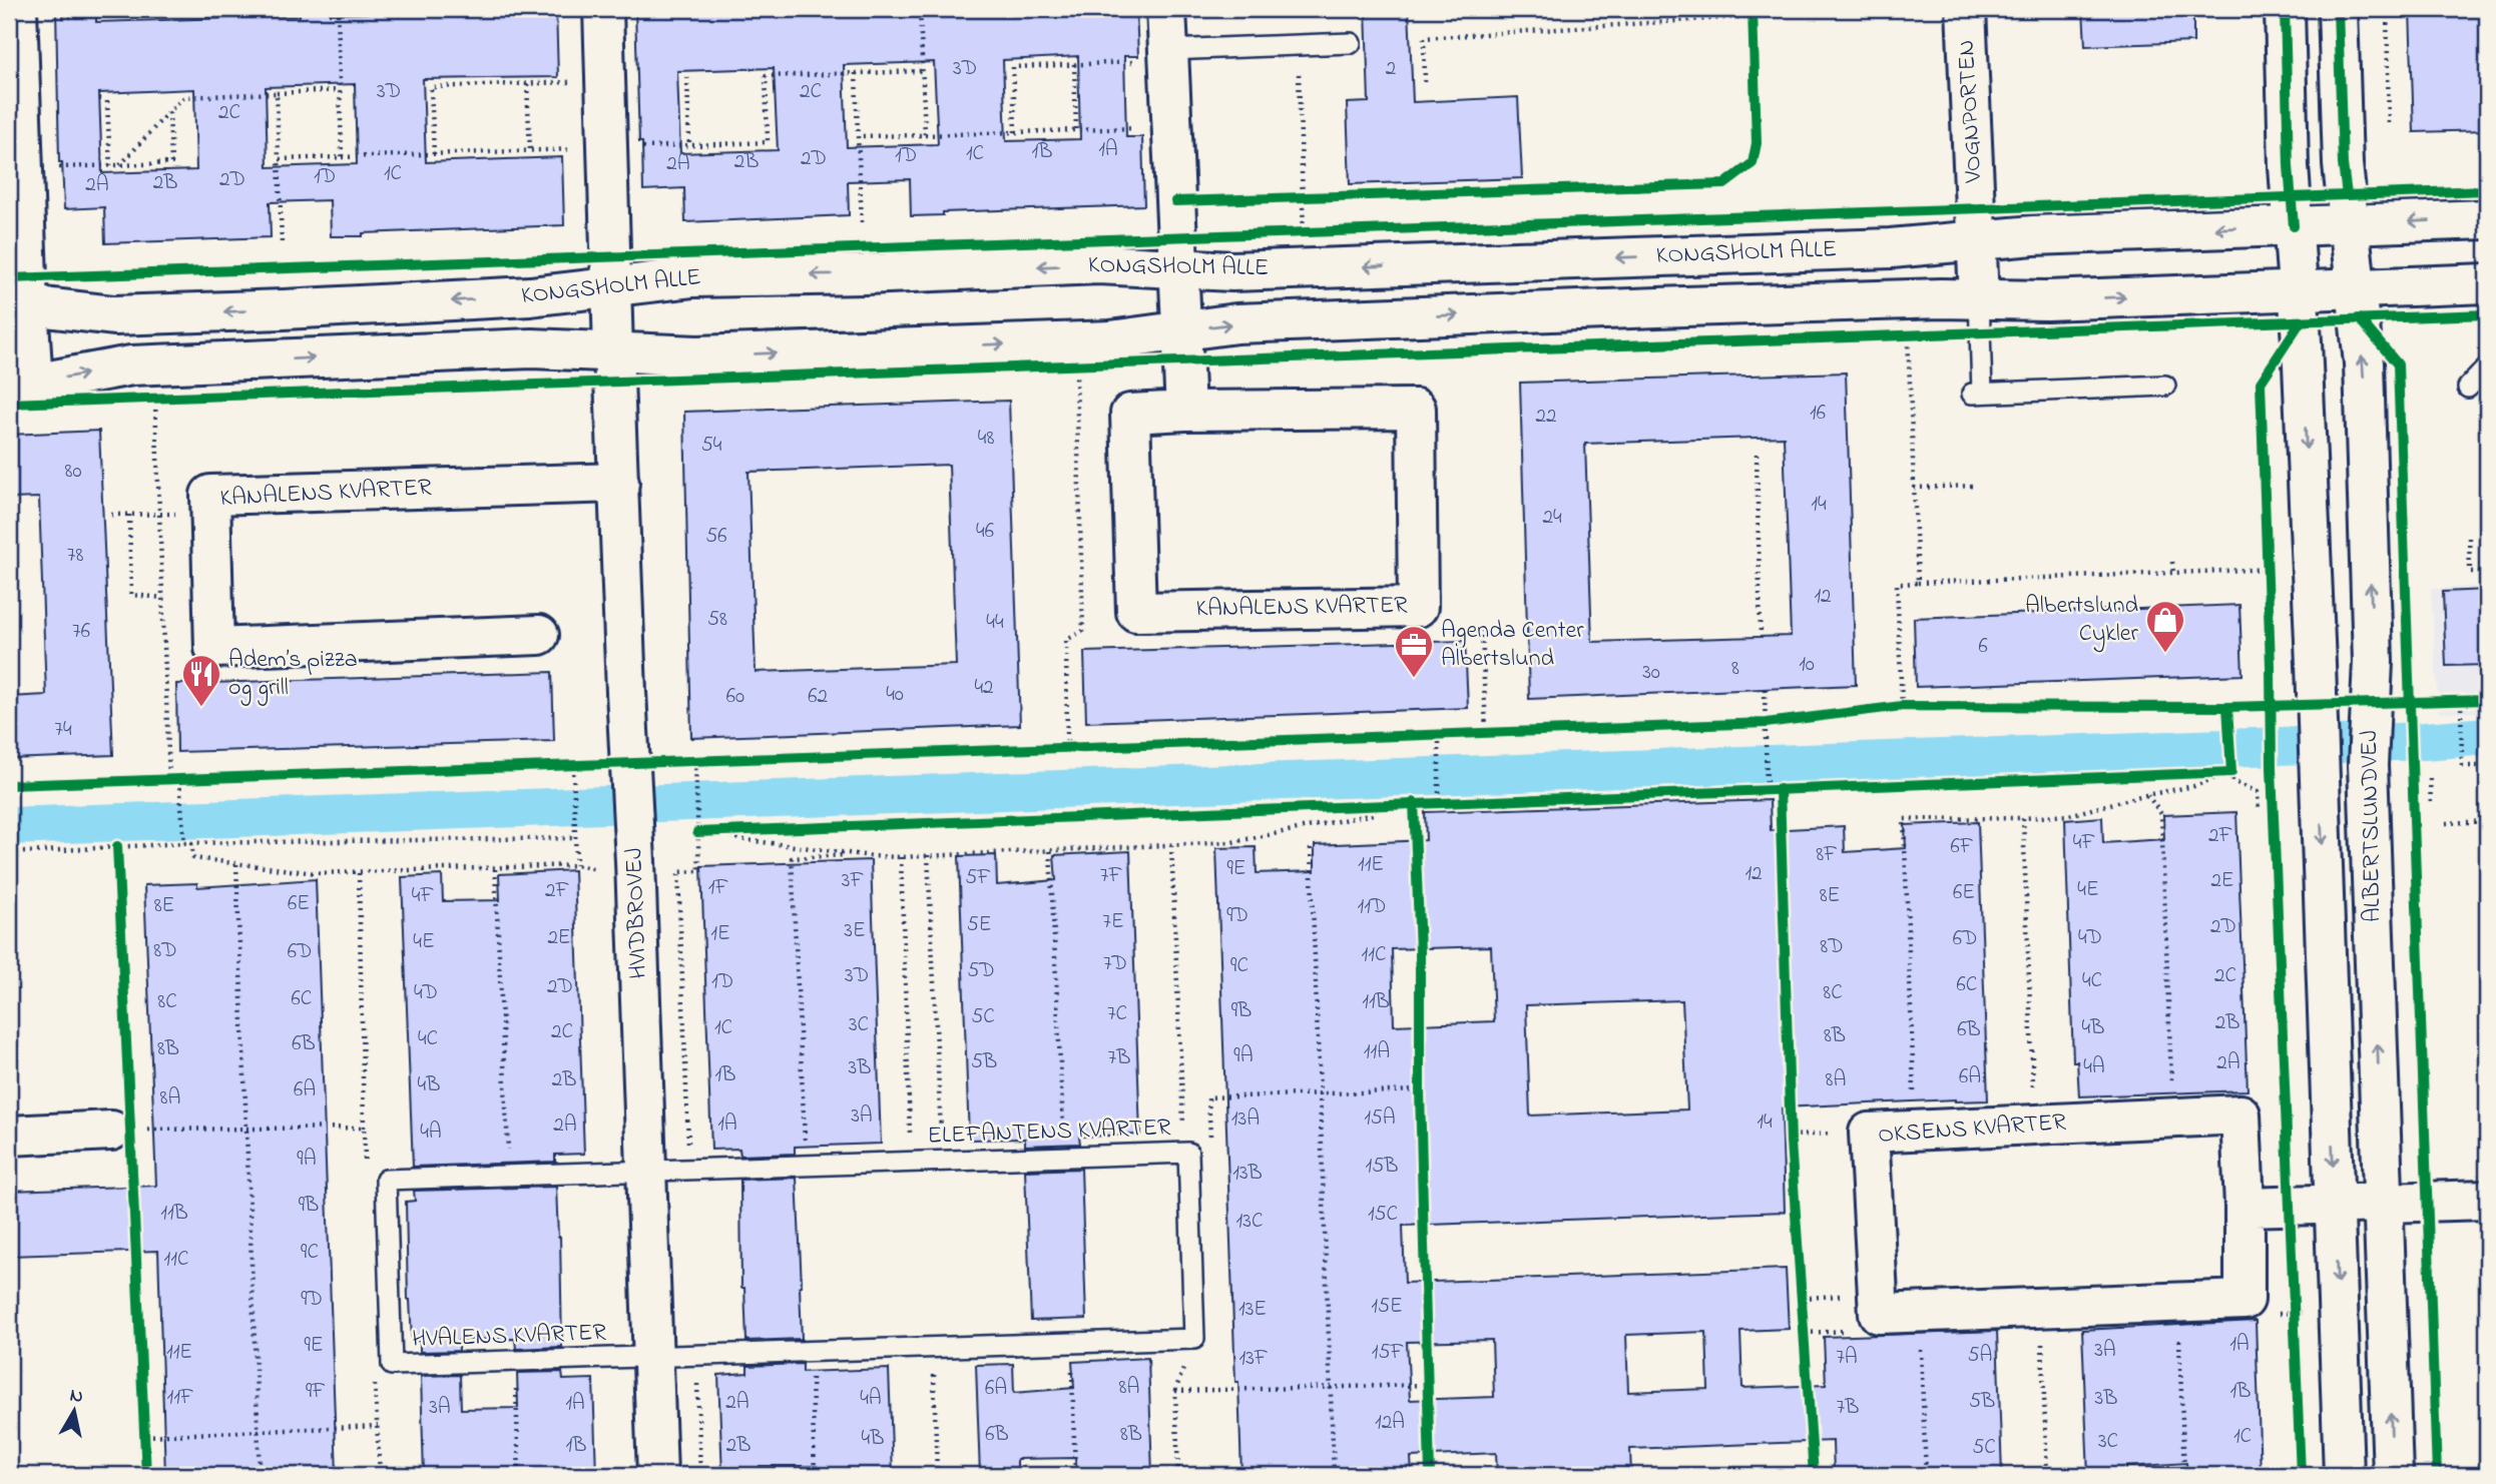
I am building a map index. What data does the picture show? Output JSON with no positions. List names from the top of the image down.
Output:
{
  "streets": {
    "street": [
      "VOGNPORTEN",
      "KONGSHOLM ALLE",
      "KANALENS KVARTER",
      "ALBERTSLUNDVEJ",
      "HVIDBROVEJ",
      "OKSENS KVARTER"
    ],
    "lane": ["ELEFANTENS KVARTER", "HVALENS KVARTER"]
  },
  "crossings": [
    ["VOGNPORTEN", "KONGSHOLM ALLE"],
    ["KONGSHOLM ALLE", "ALBERTSLUNDVEJ"],
    ["KONGSHOLM ALLE", "HVIDBROVEJ"],
    ["KANALENS KVARTER", "HVIDBROVEJ"],
    ["HVIDBROVEJ", "ELEFANTENS KVARTER"],
    ["HVIDBROVEJ", "HVALENS KVARTER"],
    ["ELEFANTENS KVARTER", "HVALENS KVARTER"]
  ],
  "places": {
    "shop": ["Albertslund Cykler"],
    "office": ["Agenda Center Albertslund"],
    "restaurant": ["Adem’s pizza og grill"]
  },
  "house_numbers": [
    "3D",
    "2",
    "3D",
    "2C",
    "2C",
    "1A",
    "1B",
    "1C",
    "1D",
    "2D",
    "2B",
    "2A",
    "1C",
    "1D",
    "2D",
    "2B",
    "2A",
    "16",
    "22",
    "48",
    "54",
    "80",
    "14",
    "24",
    "46",
    "56",
    "78",
    "12",
    "58",
    "44",
    "76",
    "6",
    "10",
    "8",
    "30",
    "42",
    "40",
    "60",
    "62",
    "74",
    "2F",
    "4F",
    "6F",
    "8F",
    "11E",
    "9E",
    "12",
    "7F",
    "5F",
    "3F",
    "2E",
    "1F",
    "4E",
    "2F",
    "6E",
    "4F",
    "8E",
    "6E",
    "8E",
    "11D",
    "9D",
    "7E",
    "5E",
    "2D",
    "3E",
    "1E",
    "2E",
    "4D",
    "6D",
    "4E",
    "8D",
    "8D",
    "6D",
    "11C",
    "7D",
    "9C",
    "5D",
    "3D",
    "2C",
    "4C",
    "1D",
    "6C",
    "2D",
    "4D",
    "8C",
    "6C",
    "8C",
    "11B",
    "9B",
    "7C",
    "5C",
    "2B",
    "3C",
    "1C",
    "4B",
    "6B",
    "2C",
    "8B",
    "4C",
    "6B",
    "8B",
    "11A",
    "9A",
    "7B",
    "5B",
    "2A",
    "4A",
    "3B",
    "1B",
    "6A",
    "2B",
    "8A",
    "4B",
    "6A",
    "8A",
    "3A",
    "15A",
    "13A",
    "14",
    "1A",
    "2A",
    "4A",
    "9A",
    "15B",
    "13B",
    "9B",
    "11B",
    "15C",
    "13C",
    "9C",
    "11C",
    "9D",
    "15E",
    "13E",
    "1A",
    "9E",
    "3A",
    "11E",
    "15F",
    "5A",
    "7A",
    "13F",
    "8A",
    "6A",
    "9F",
    "1B",
    "11F",
    "4A",
    "3B",
    "5B",
    "2A",
    "1A",
    "3A",
    "7B",
    "12A",
    "6B",
    "8B",
    "1C",
    "4B",
    "3C",
    "1B",
    "2B",
    "5C"
  ],
  "north": "top"
}
